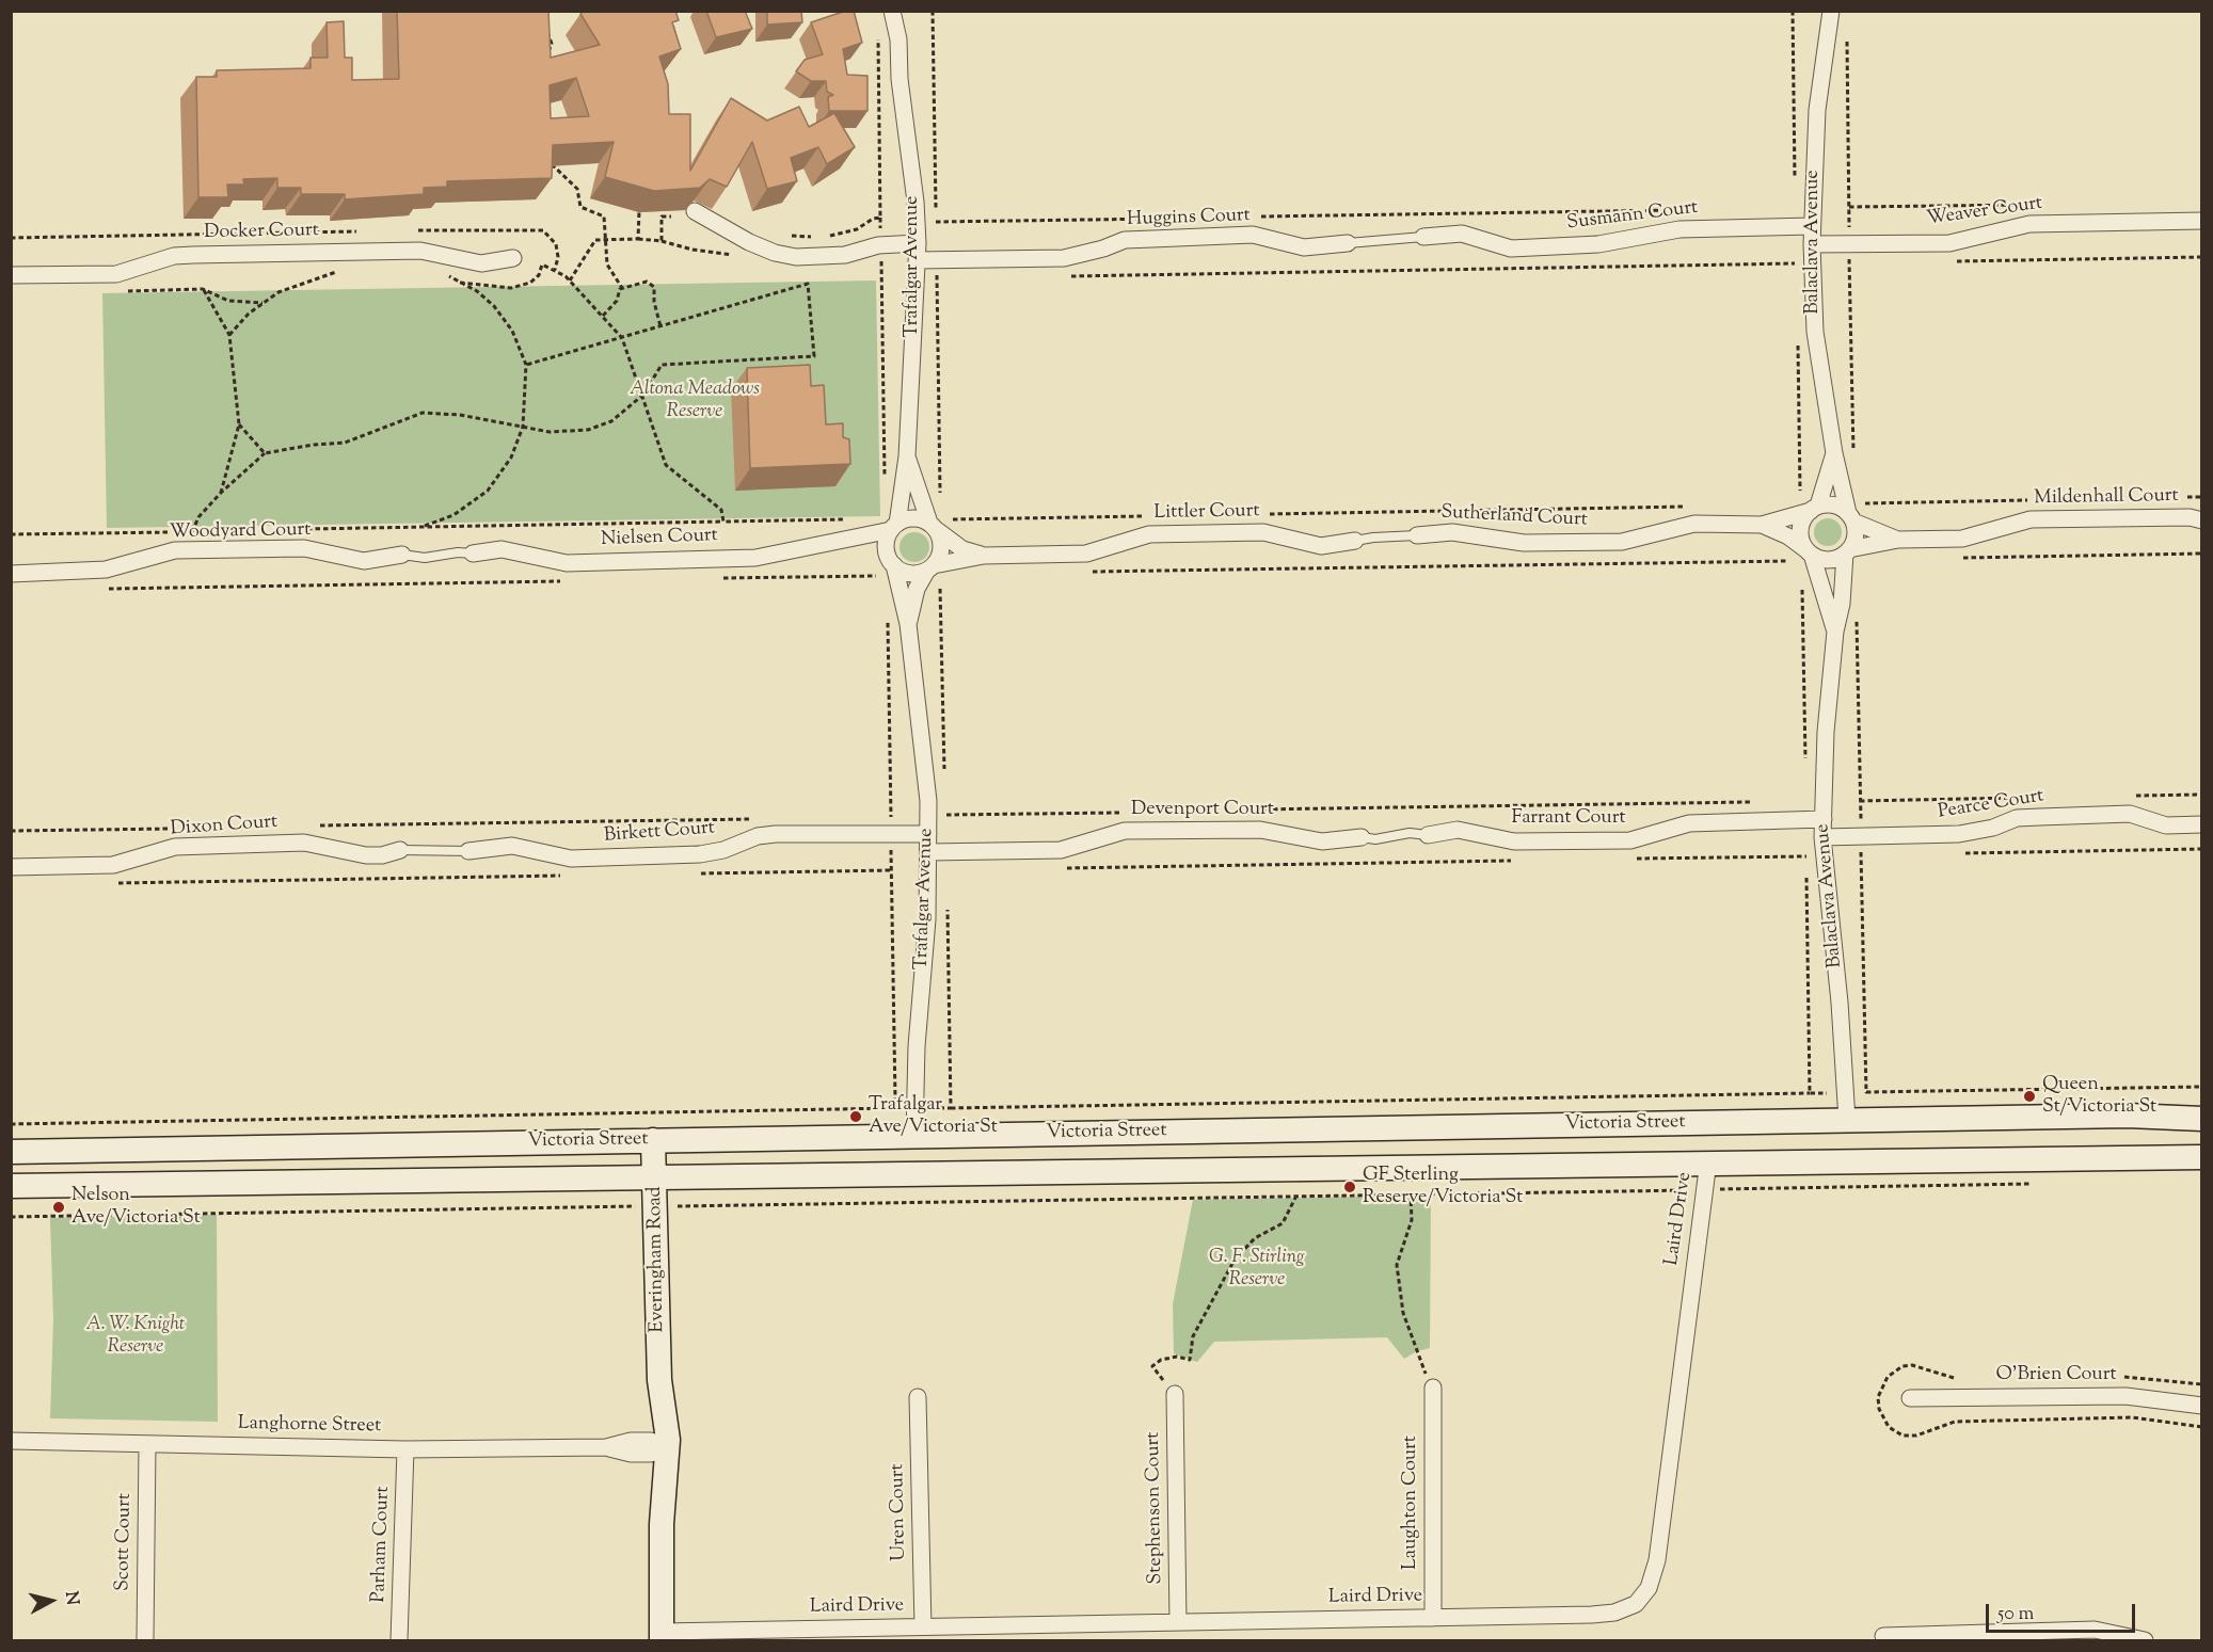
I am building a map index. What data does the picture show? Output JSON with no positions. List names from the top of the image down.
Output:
{
  "streets": {
    "street": [
      "Weaver Court",
      "Susmann Court",
      "Huggins Court",
      "Docker Court",
      "Balaclava Avenue",
      "Trafalgar Avenue",
      "Mildenhall Court",
      "Littler Court",
      "Sutherland Court",
      "Woodyard Court",
      "Nielsen Court",
      "Pearce Court",
      "Devenport Court",
      "Farrant Court",
      "Dixon Court",
      "Birkett Court",
      "Victoria Street",
      "Laird Drive",
      "Everingham Road",
      "O'Brien Court",
      "Langhorne Street",
      "Laughton Court",
      "Stephenson Court",
      "Uren Court",
      "Scott Court",
      "Parham Court"
    ]
  },
  "crossings": [
    ["Weaver Court", "Balaclava Avenue"],
    ["Susmann Court", "Balaclava Avenue"],
    ["Huggins Court", "Trafalgar Avenue"],
    ["Balaclava Avenue", "Mildenhall Court"],
    ["Balaclava Avenue", "Sutherland Court"],
    ["Balaclava Avenue", "Pearce Court"],
    ["Balaclava Avenue", "Farrant Court"],
    ["Balaclava Avenue", "Victoria Street"],
    ["Trafalgar Avenue", "Littler Court"],
    ["Trafalgar Avenue", "Nielsen Court"],
    ["Trafalgar Avenue", "Devenport Court"],
    ["Trafalgar Avenue", "Birkett Court"],
    ["Trafalgar Avenue", "Victoria Street"],
    ["Mildenhall Court", "Sutherland Court"],
    ["Littler Court", "Nielsen Court"],
    ["Victoria Street", "Laird Drive"],
    ["Victoria Street", "Everingham Road"],
    ["Laird Drive", "Everingham Road"],
    ["Laird Drive", "Laughton Court"],
    ["Laird Drive", "Stephenson Court"],
    ["Laird Drive", "Uren Court"],
    ["Everingham Road", "Langhorne Street"],
    ["Langhorne Street", "Scott Court"],
    ["Langhorne Street", "Parham Court"]
  ],
  "parks": ["Altona Meadows Reserve", "G. F. Stirling Reserve", "A. W. Knight Reserve"],
  "places": [
    "Queen St/Victoria St",
    "Trafalgar Ave/Victoria St",
    "GF Sterling Reserve/Victoria St",
    "Nelson Ave/Victoria St"
  ],
  "scale_bar": "50 m",
  "north": "right"
}
